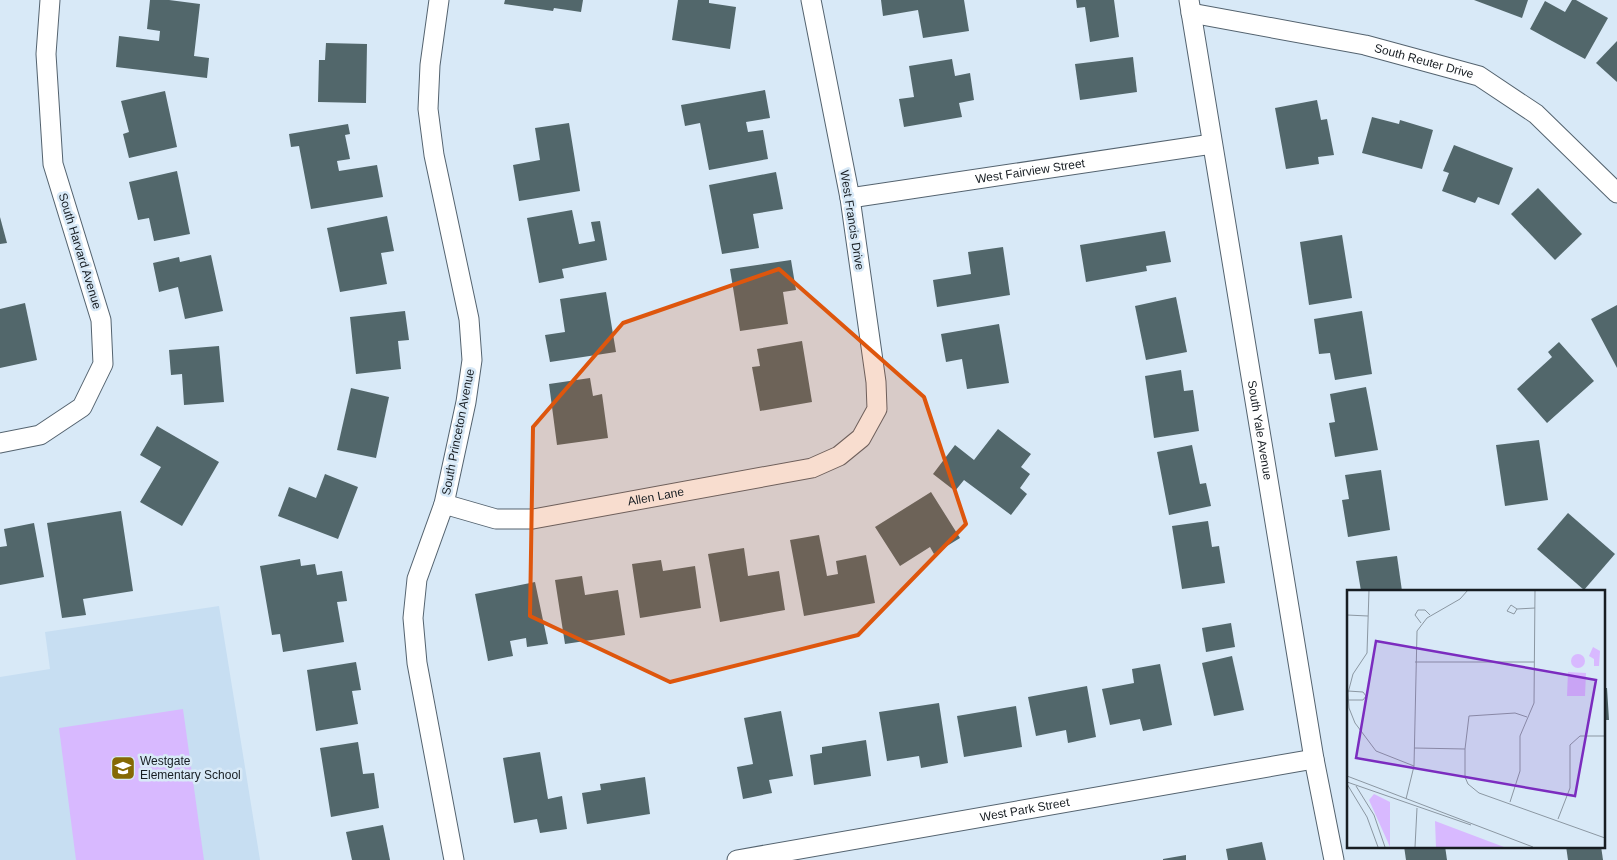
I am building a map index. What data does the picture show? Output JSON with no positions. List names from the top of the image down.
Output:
{
  "streets": {
    "street": [
      "South Reuter Drive",
      "West Fairview Street",
      "West Francis Drive",
      "South Harvard Avenue",
      "South Yale Avenue",
      "South Princeton Avenue",
      "Allen Lane",
      "West Park Street"
    ]
  },
  "crossings": [
    ["South Reuter Drive", "South Yale Avenue"],
    ["West Fairview Street", "West Francis Drive"],
    ["West Fairview Street", "South Yale Avenue"],
    ["West Francis Drive", "Allen Lane"],
    ["South Yale Avenue", "West Park Street"],
    ["South Princeton Avenue", "Allen Lane"]
  ],
  "places": {
    "school or university": ["Westgate Elementary School"]
  }
}
